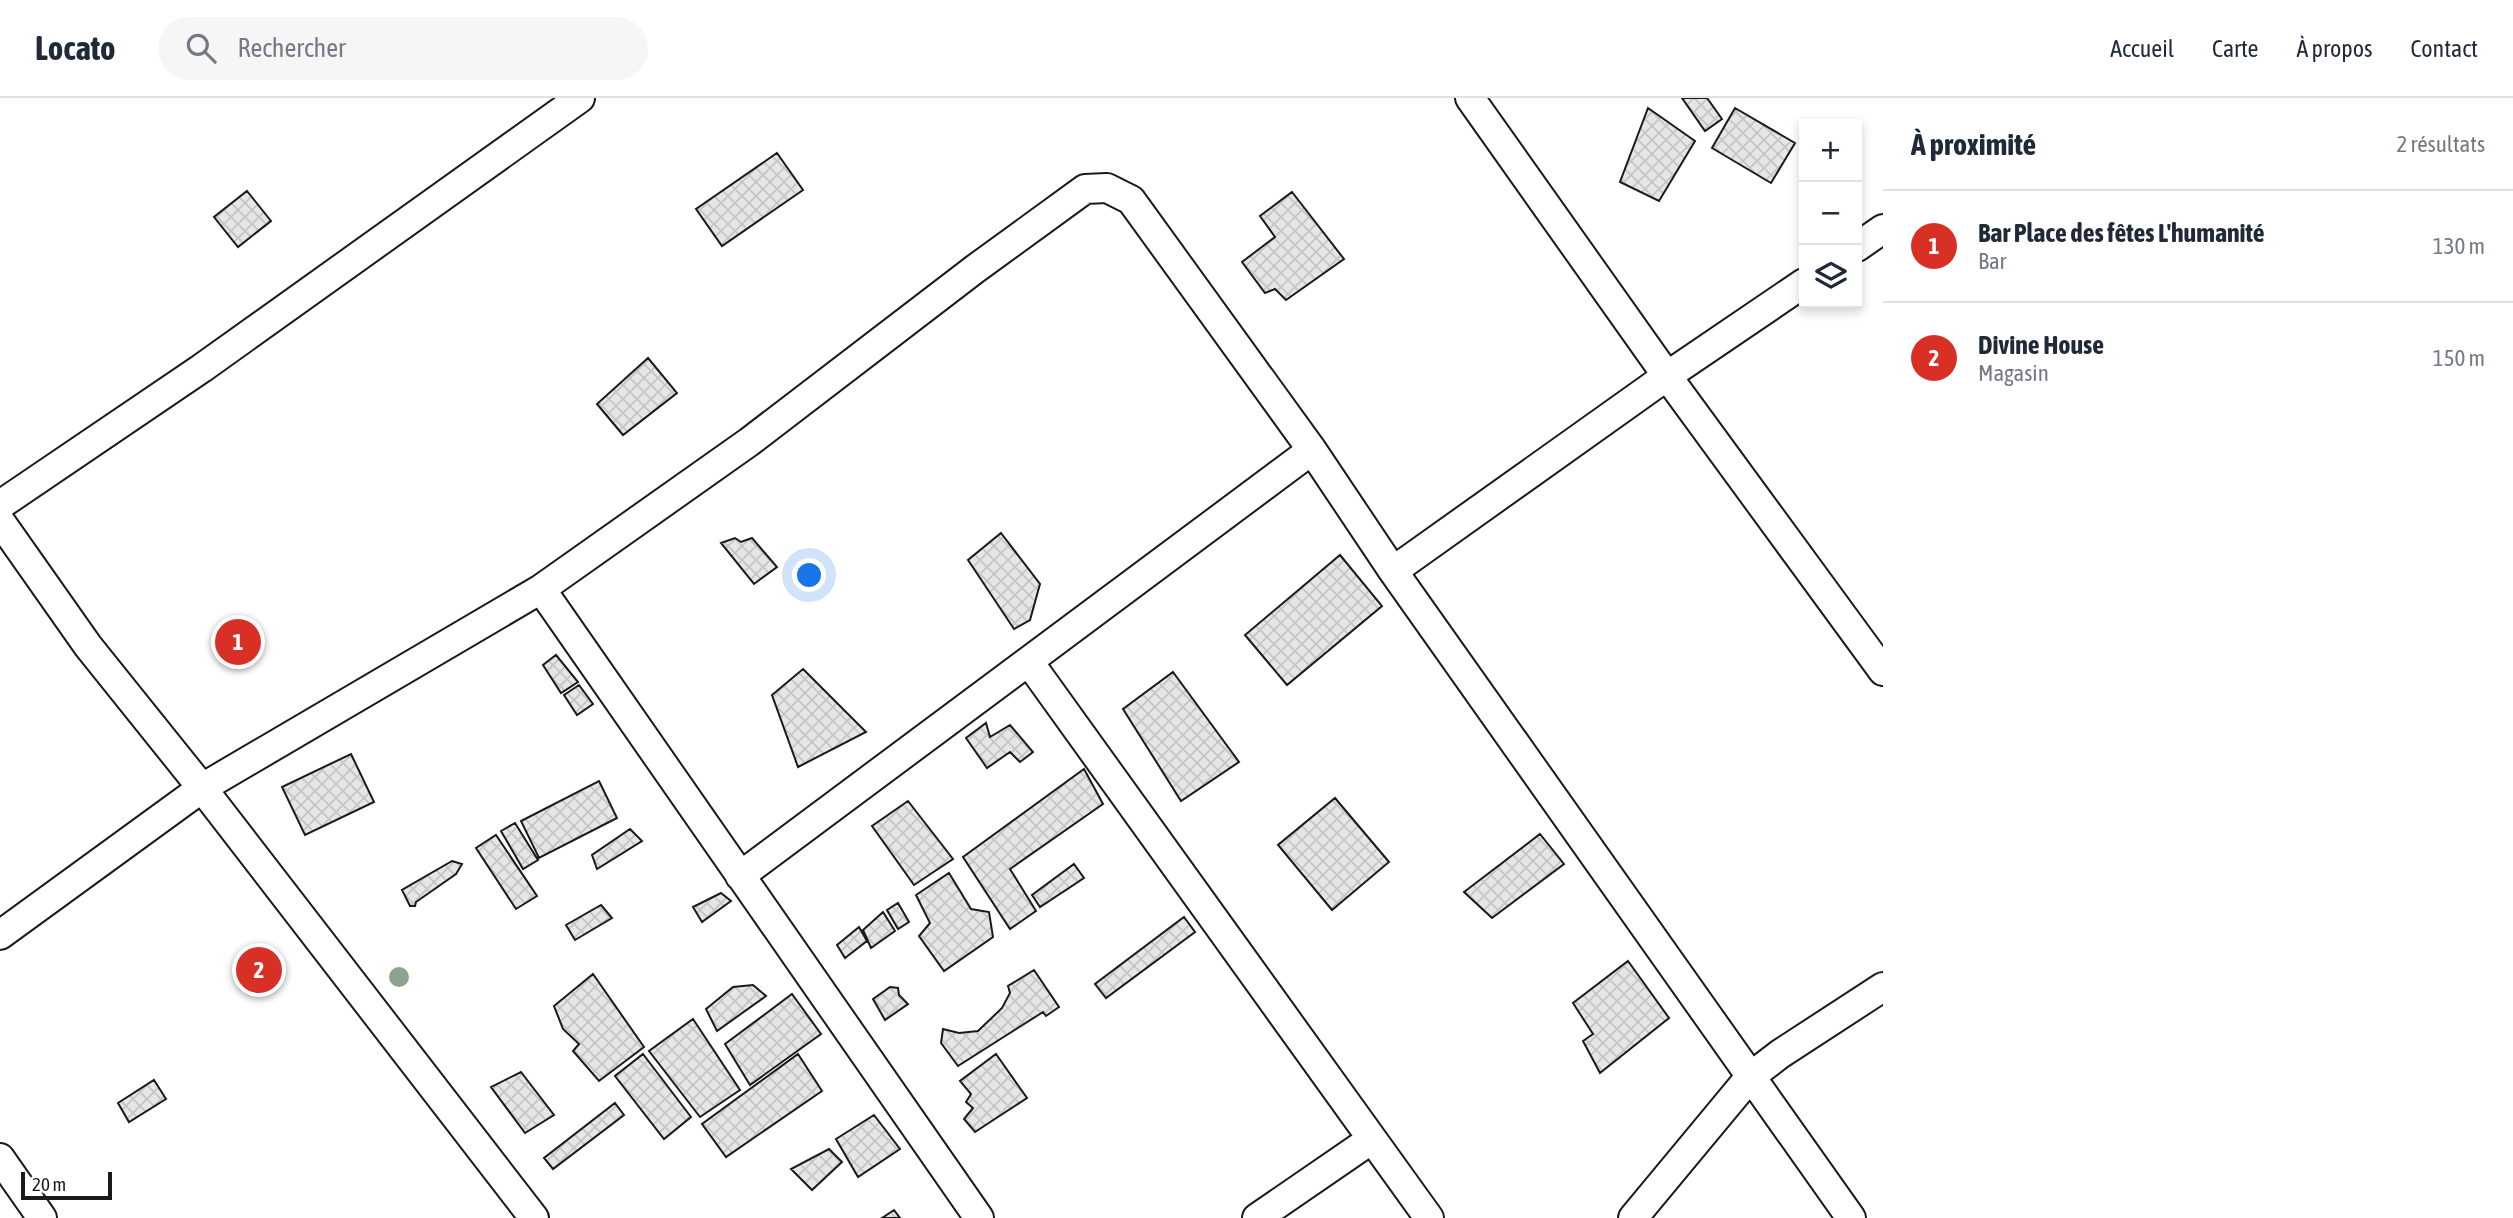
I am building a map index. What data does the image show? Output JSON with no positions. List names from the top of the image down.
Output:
{
  "scale_bar": "20 m",
  "page": {
    "header": "Locato",
    "search": "Rechercher",
    "nav": [
      "Accueil",
      "Carte",
      "À propos",
      "Contact"
    ],
    "heading": ["À proximité", "2 résultats"],
    "map_buttons": ["+", "−"],
    "list": [
      {
        "mark": "1",
        "name": "Bar Place des fêtes L'humanité",
        "note": "Bar",
        "value": "130 m"
      },
      {
        "mark": "2",
        "name": "Divine House",
        "note": "Magasin",
        "value": "150 m"
      }
    ],
    "pins": ["1", "2"],
    "scale": "20 m"
  }
}
